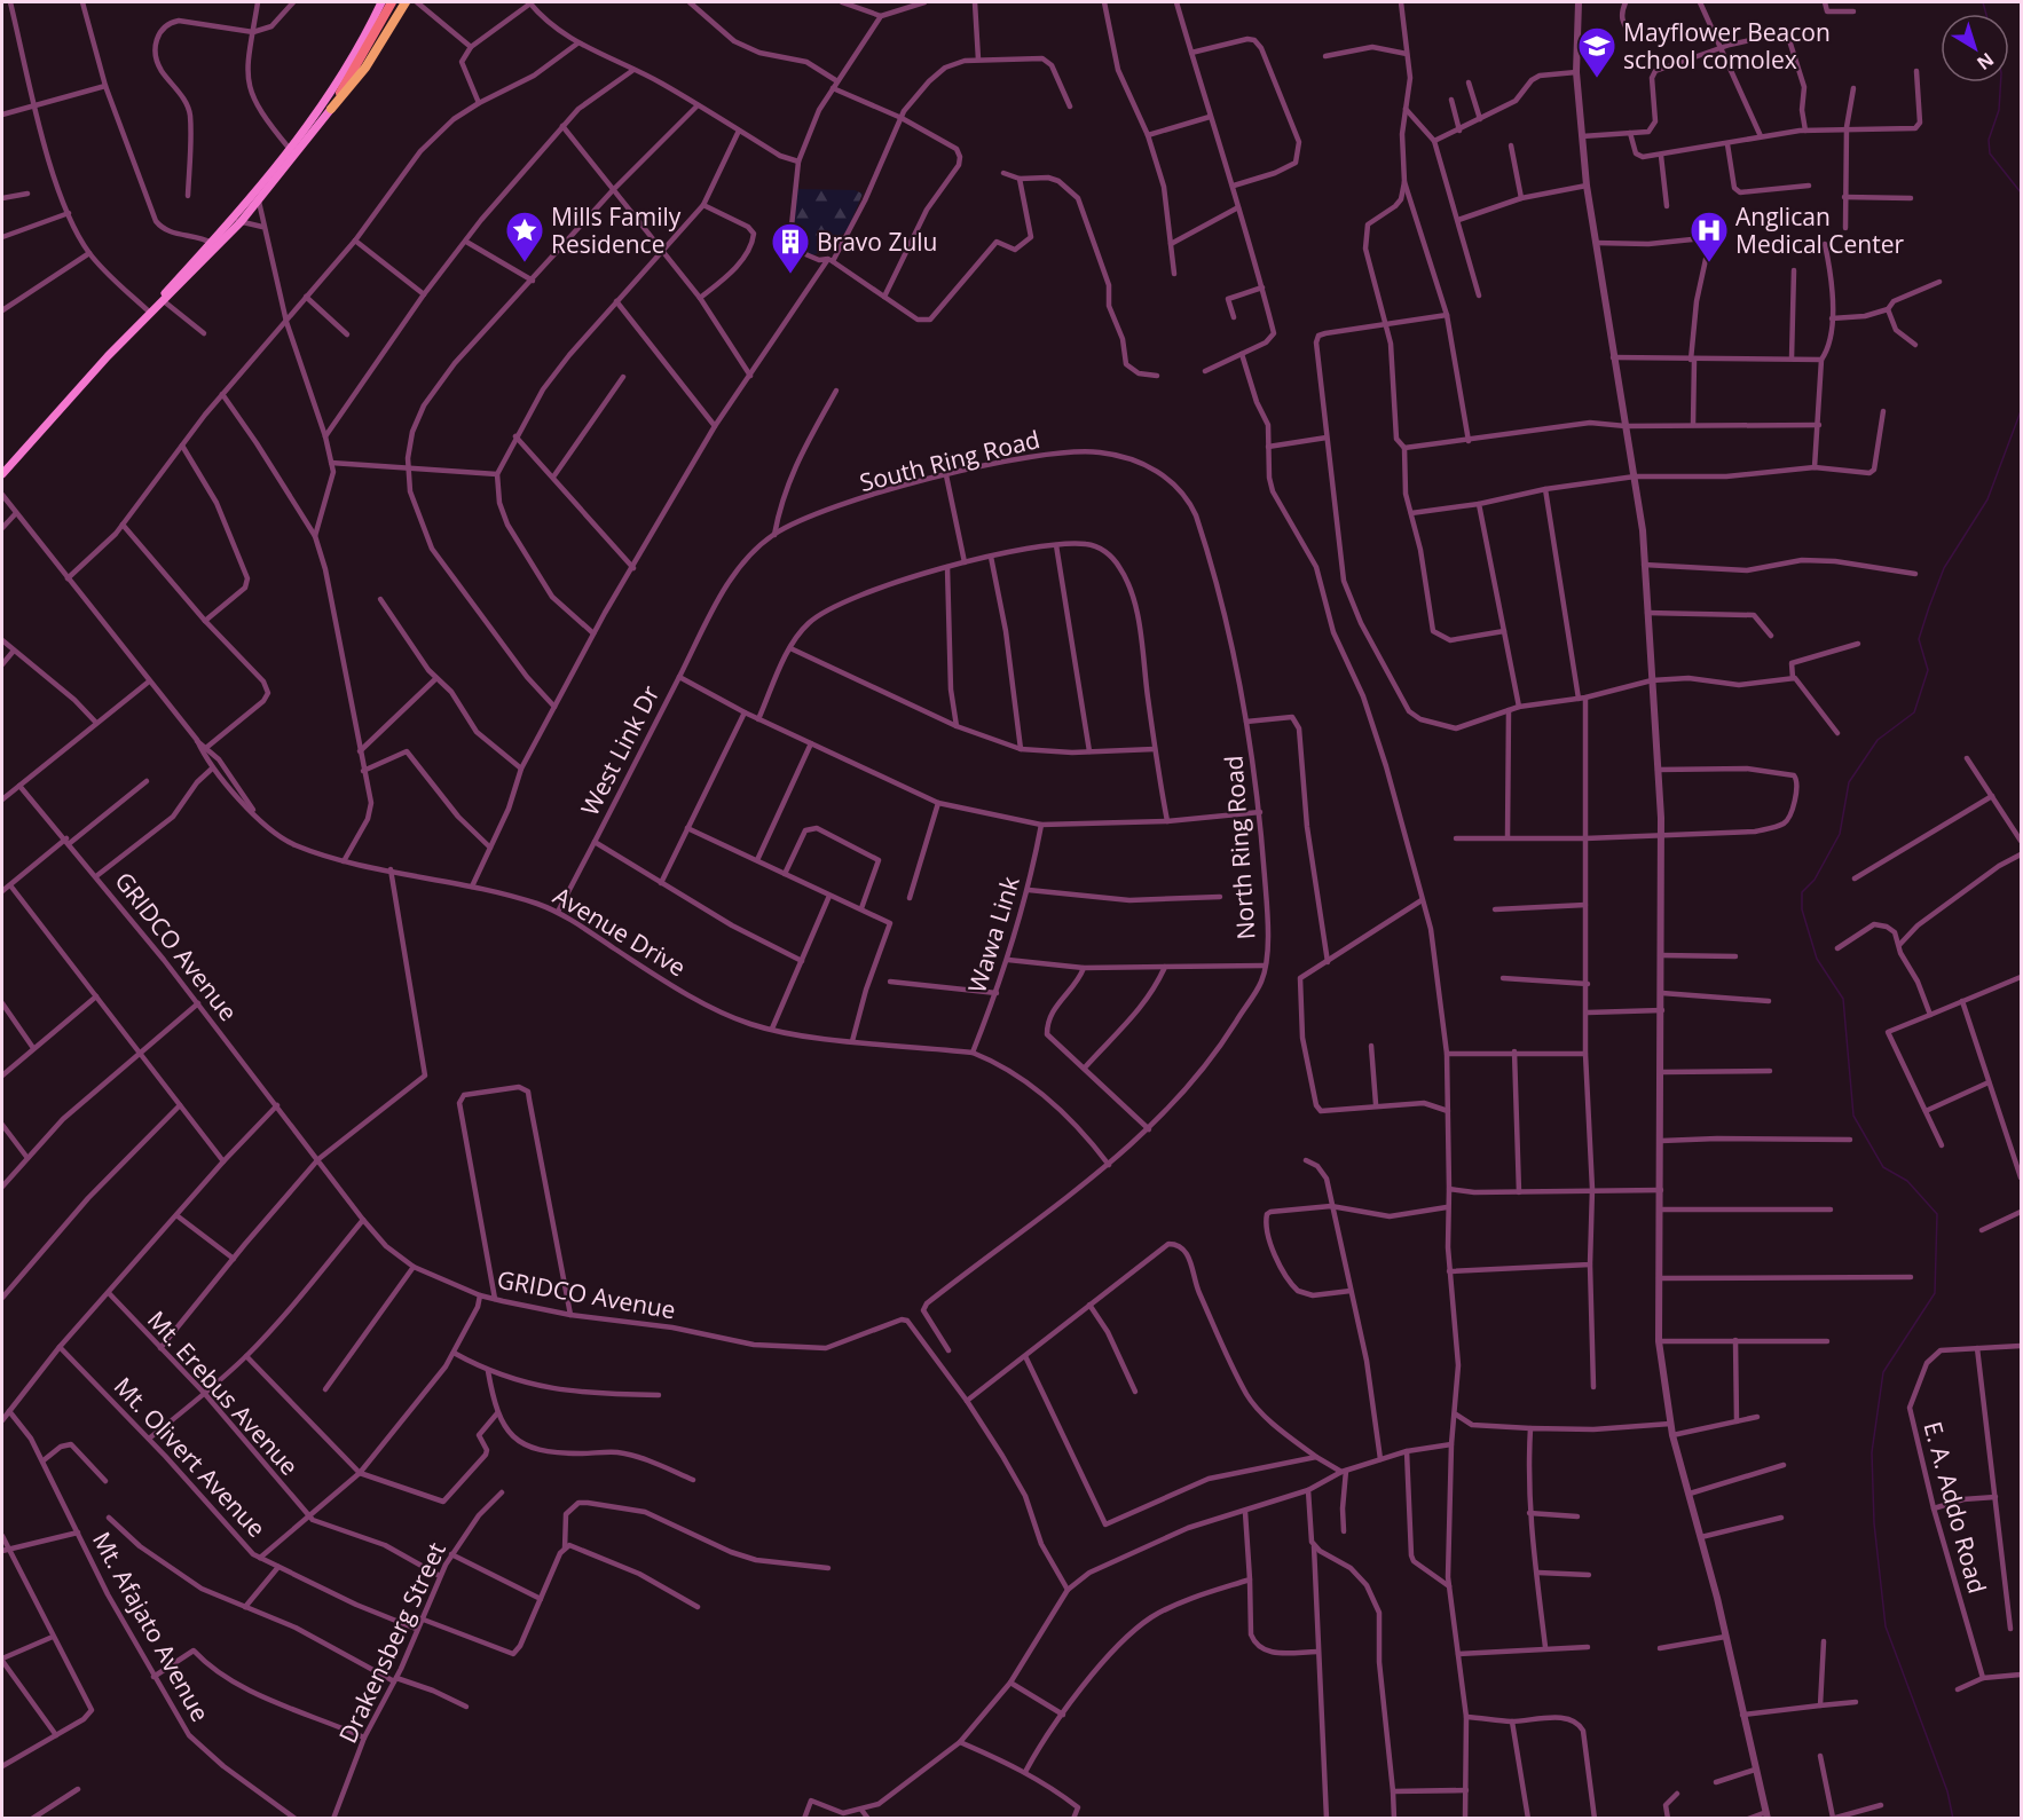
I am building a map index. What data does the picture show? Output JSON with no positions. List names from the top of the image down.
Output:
{
  "streets": {
    "street": [
      "South Ring Road",
      "West Link Dr",
      "North Ring Road",
      "Avenue Drive",
      "Wawa Link",
      "GRIDCO Avenue",
      "Mt. Erebus Avenue",
      "Mt. Olivert Avenue",
      "E. A. Addo Road",
      "Mt. Afajato Avenue",
      "Drakensberg Street"
    ]
  },
  "crossings": [
    ["South Ring Road", "West Link Dr"],
    ["South Ring Road", "North Ring Road"],
    ["West Link Dr", "North Ring Road"],
    ["West Link Dr", "Wawa Link"],
    ["Avenue Drive", "Wawa Link"],
    ["Mt. Olivert Avenue", "Drakensberg Street"]
  ],
  "places": {
    "school or university": ["Mayflower Beacon school comolex"],
    "place": ["Mills Family Residence"],
    "hospital": ["Anglican Medical Center"],
    "building": ["Bravo Zulu"]
  },
  "north": "bottom right"
}
